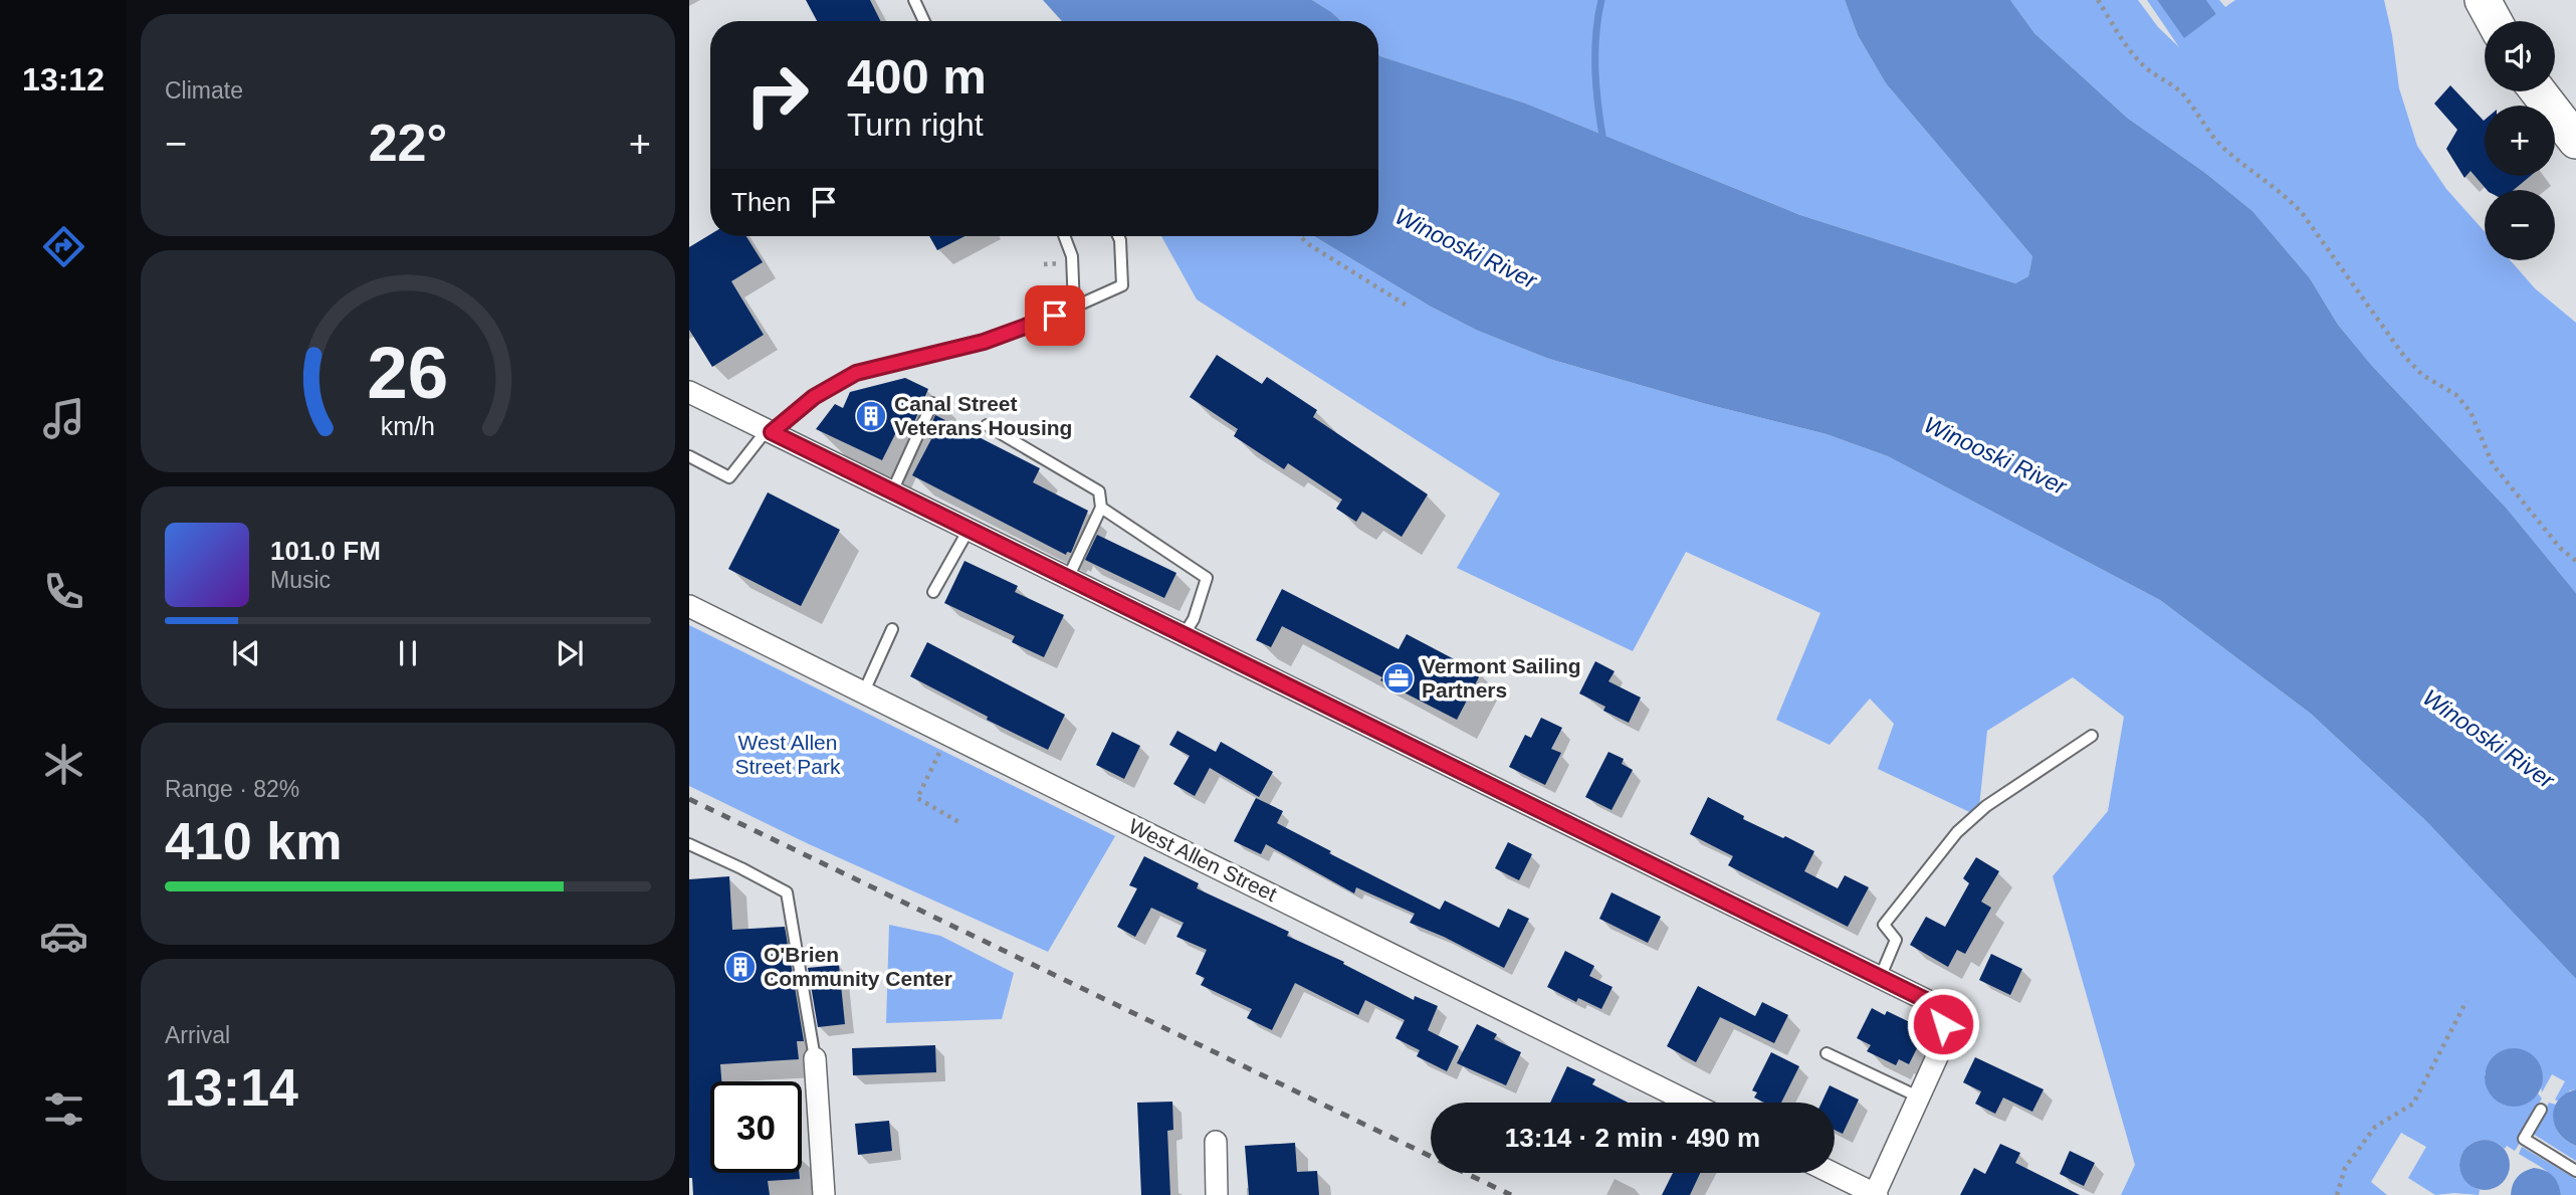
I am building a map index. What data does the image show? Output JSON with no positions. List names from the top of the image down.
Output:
{
  "streets": {
    "street": ["West Allen Street"]
  },
  "water": ["Winooski River"],
  "parks": ["West Allen Street Park"],
  "places": {
    "building": ["Canal Street Veterans Housing", "O'Brien Community Center"],
    "office": ["Vermont Sailing Partners"]
  },
  "page": {
    "tabs": "13:12",
    "tile": [
      "Climate",
      ["Range · 82%", "410 km"],
      ["Arrival", "13:14"]
    ],
    "map_buttons": ["+", "−"],
    "turn": ["400 m", "Turn right"],
    "heat": ["−", "22°", "+"],
    "then": "Then",
    "song": ["101.0 FM", "Music"],
    "limit": "30",
    "trip": "13:14 · 2 min · 490 m",
    "gauge": ["26", "km/h"]
  }
}
